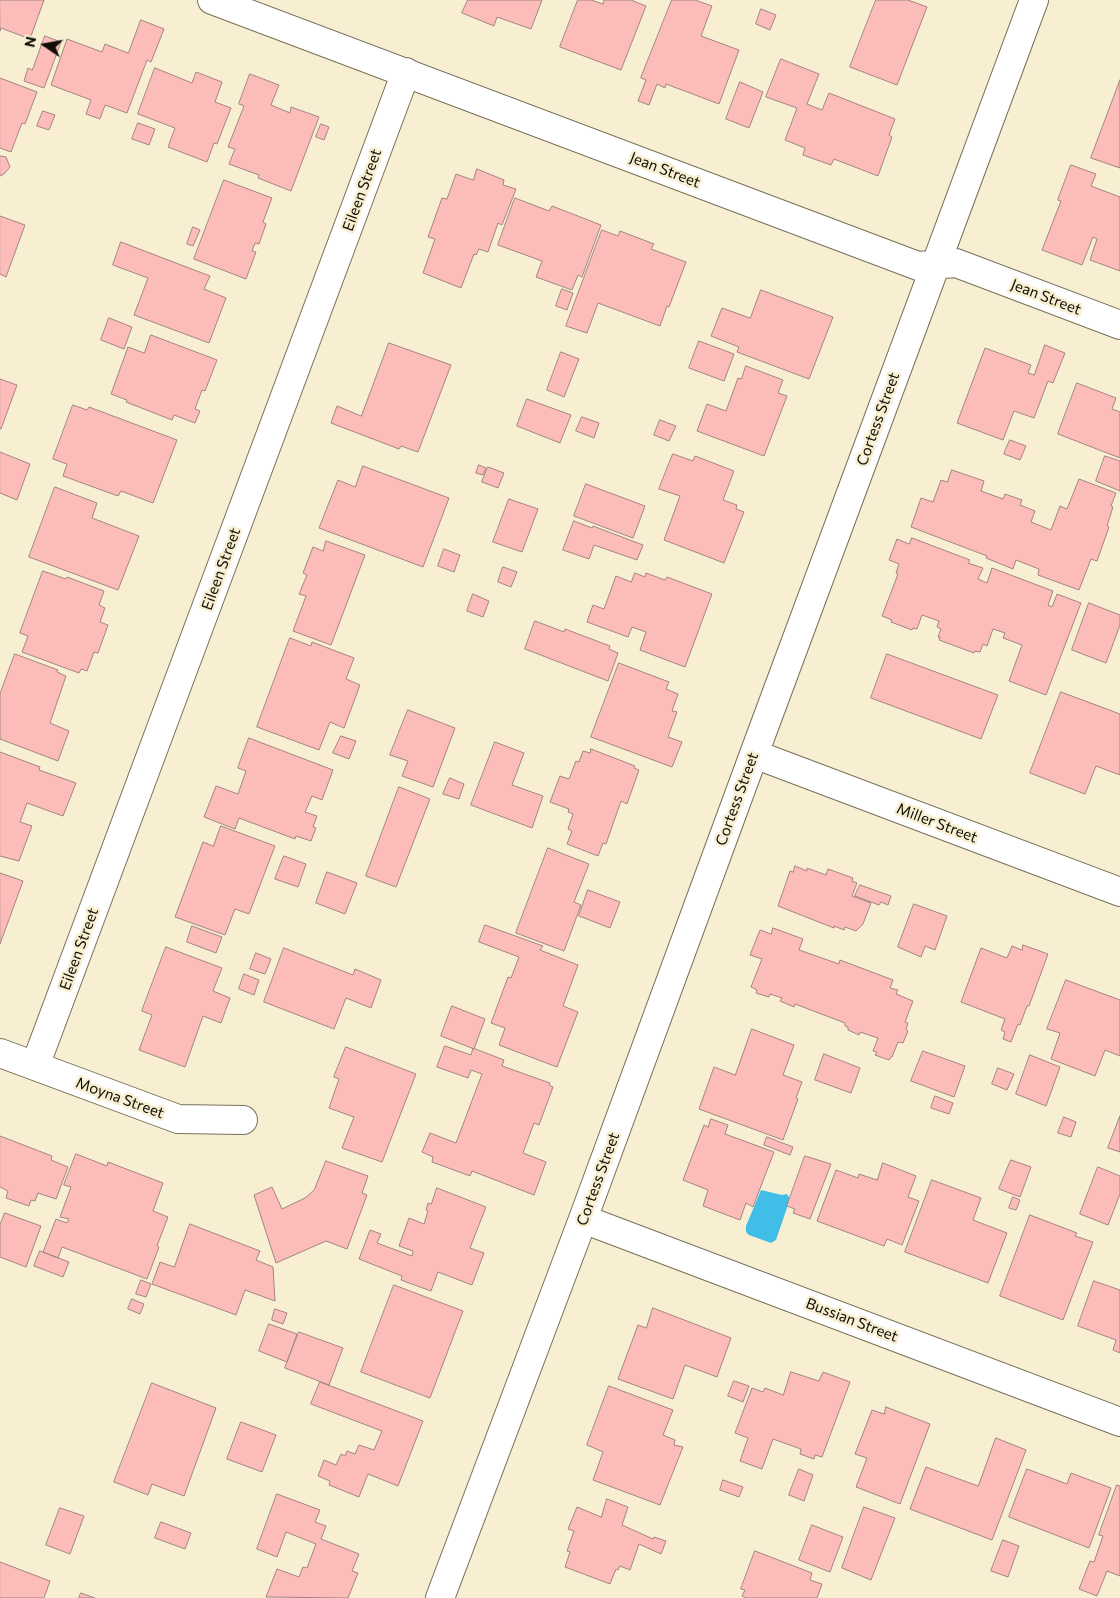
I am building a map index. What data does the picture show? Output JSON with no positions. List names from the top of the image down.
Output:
{
  "streets": {
    "street": [
      "Jean Street",
      "Eileen Street",
      "Cortess Street",
      "Miller Street",
      "Moyna Street",
      "Bussian Street"
    ]
  },
  "crossings": [
    ["Jean Street", "Eileen Street"],
    ["Jean Street", "Cortess Street"],
    ["Eileen Street", "Moyna Street"],
    ["Cortess Street", "Miller Street"],
    ["Cortess Street", "Bussian Street"]
  ],
  "north": "left"
}
